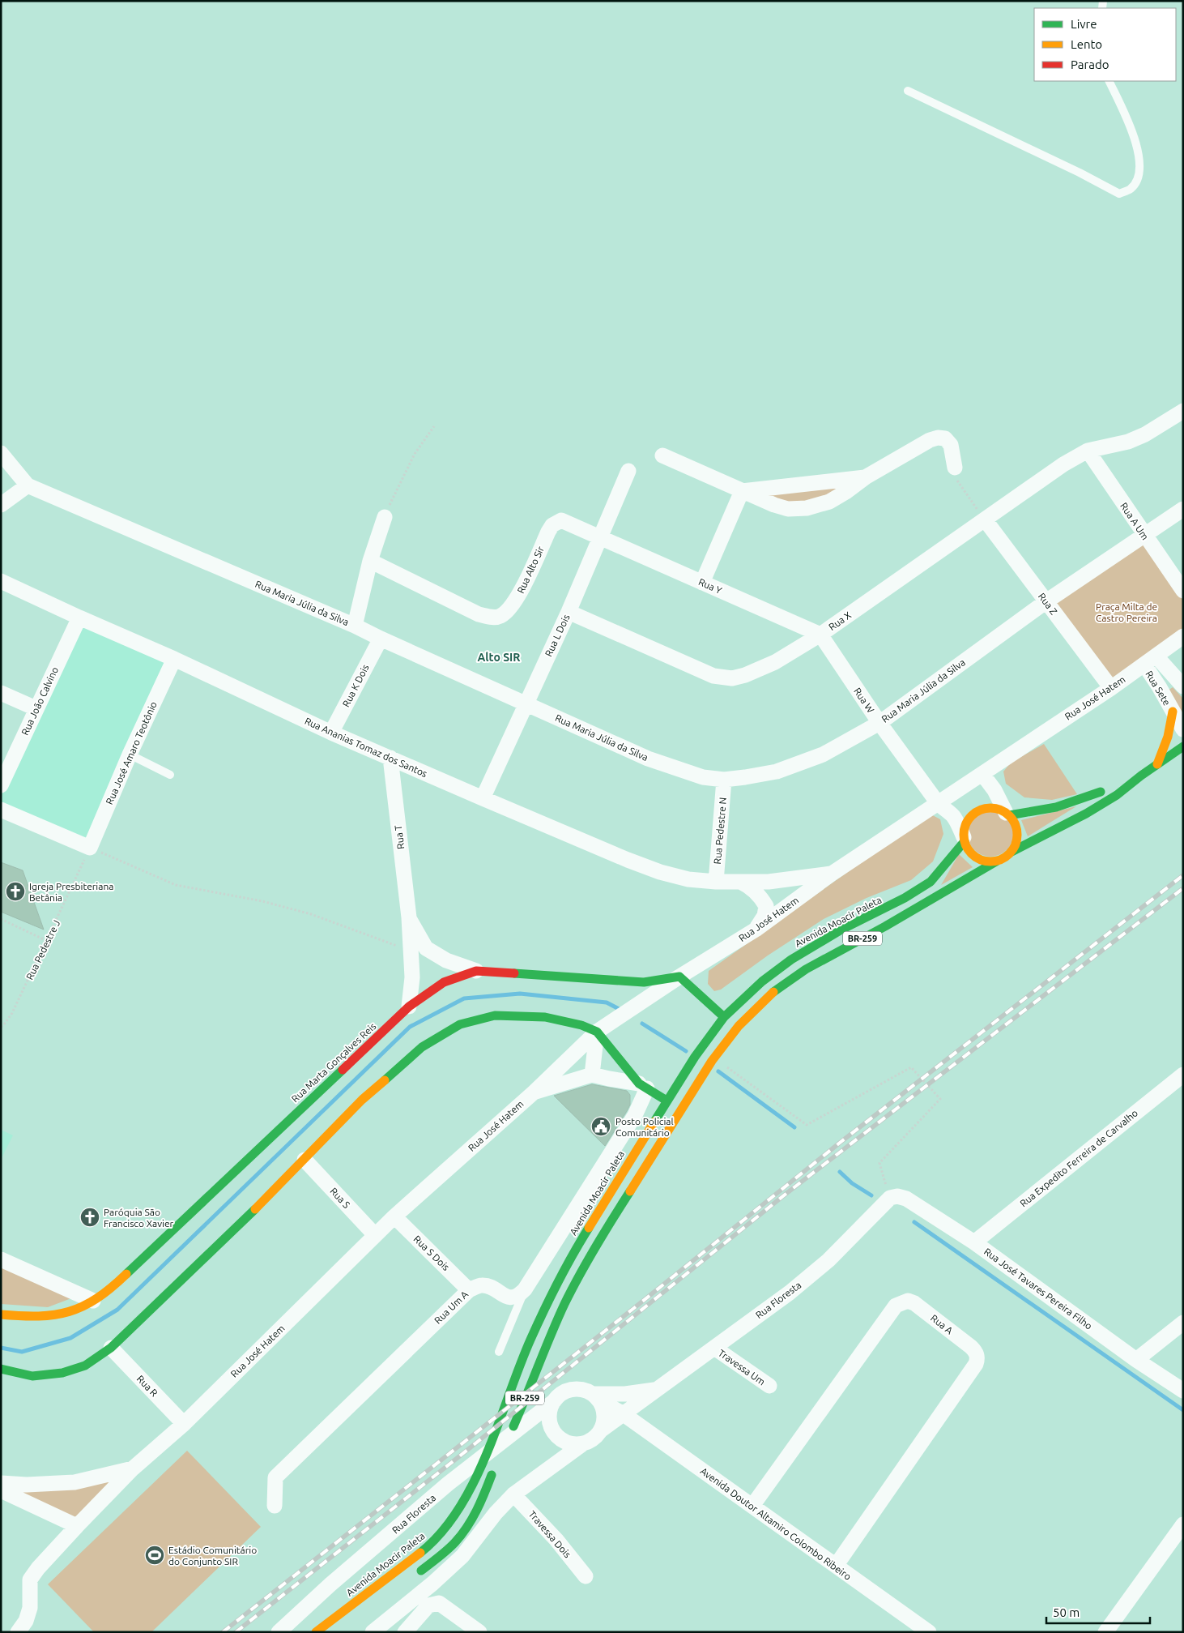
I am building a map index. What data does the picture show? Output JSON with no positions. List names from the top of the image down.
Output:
{
  "streets": {
    "main road": ["Avenida Moacir Paleta", "BR-259", "Rua Marta Gonçalves Reis"],
    "street": [
      "Rua A Um",
      "Rua Alto Sir",
      "Rua Y",
      "Rua Maria Júlia da Silva",
      "Rua Z",
      "Rua X",
      "Rua L Dois",
      "Rua K Dois",
      "Rua Sete",
      "Rua José Hatem",
      "Rua W",
      "Rua João Calvino",
      "Rua Ananias Tomaz dos Santos",
      "Rua José Amaro Teotônio",
      "Rua Pedestre N",
      "Rua T",
      "Rua Expedito Ferreira de Carvalho",
      "Rua S",
      "Rua S Dois",
      "Rua José Tavares Pereira Filho",
      "Rua Floresta",
      "Rua Um A",
      "Rua A",
      "Travessa Um",
      "Rua R",
      "Avenida Doutor Altamiro Colombo Ribeiro",
      "Travessa Dois"
    ],
    "path": ["Rua Pedestre J"]
  },
  "crossings": [
    ["Rua A Um", "Rua Maria Júlia da Silva"],
    ["Rua A Um", "Rua X"],
    ["Rua Alto Sir", "Rua Y"],
    ["Rua Alto Sir", "Rua L Dois"],
    ["Rua Y", "Rua X"],
    ["Rua Y", "Rua L Dois"],
    ["Rua Y", "Rua W"],
    ["Rua Maria Júlia da Silva", "Rua Z"],
    ["Rua Maria Júlia da Silva", "Rua L Dois"],
    ["Rua Maria Júlia da Silva", "Rua K Dois"],
    ["Rua Maria Júlia da Silva", "Rua W"],
    ["Rua Maria Júlia da Silva", "Rua Pedestre N"],
    ["Rua Z", "Rua X"],
    ["Rua Z", "Rua José Hatem"],
    ["Rua X", "Rua L Dois"],
    ["Rua X", "Rua W"],
    ["Rua L Dois", "Rua Ananias Tomaz dos Santos"],
    ["Rua K Dois", "Rua Ananias Tomaz dos Santos"],
    ["Rua Sete", "Rua José Hatem"],
    ["Rua José Hatem", "Rua W"],
    ["Rua José Hatem", "Rua Ananias Tomaz dos Santos"],
    ["Rua José Hatem", "Avenida Moacir Paleta"],
    ["Rua José Hatem", "Rua Marta Gonçalves Reis"],
    ["Rua José Hatem", "Rua S"],
    ["Rua José Hatem", "Rua S Dois"],
    ["Rua José Hatem", "Rua R"],
    ["Rua João Calvino", "Rua Ananias Tomaz dos Santos"],
    ["Rua Ananias Tomaz dos Santos", "Rua José Amaro Teotônio"],
    ["Rua Ananias Tomaz dos Santos", "Rua Pedestre N"],
    ["Rua Ananias Tomaz dos Santos", "Rua T"],
    ["Rua José Amaro Teotônio", "Rua Pedestre J"],
    ["Rua T", "Rua Marta Gonçalves Reis"],
    ["Rua Expedito Ferreira de Carvalho", "Rua José Tavares Pereira Filho"],
    ["Rua S Dois", "Rua Um A"],
    ["Rua José Tavares Pereira Filho", "Rua Floresta"],
    ["Rua Floresta", "Travessa Um"],
    ["Rua Floresta", "Avenida Doutor Altamiro Colombo Ribeiro"],
    ["Rua Floresta", "Travessa Dois"],
    ["Rua A", "Avenida Doutor Altamiro Colombo Ribeiro"]
  ],
  "districts": ["Alto SIR"],
  "parks": ["Praça Milta de Castro Pereira"],
  "places": {
    "church": ["Igreja Presbiteriana Betânia", "Paróquia São Francisco Xavier"],
    "public building": ["Posto Policial Comunitário"],
    "sports": ["Estádio Comunitário do Conjunto SIR"]
  },
  "legend": ["Livre", "Lento", "Parado"],
  "scale_bar": "50 m"
}
